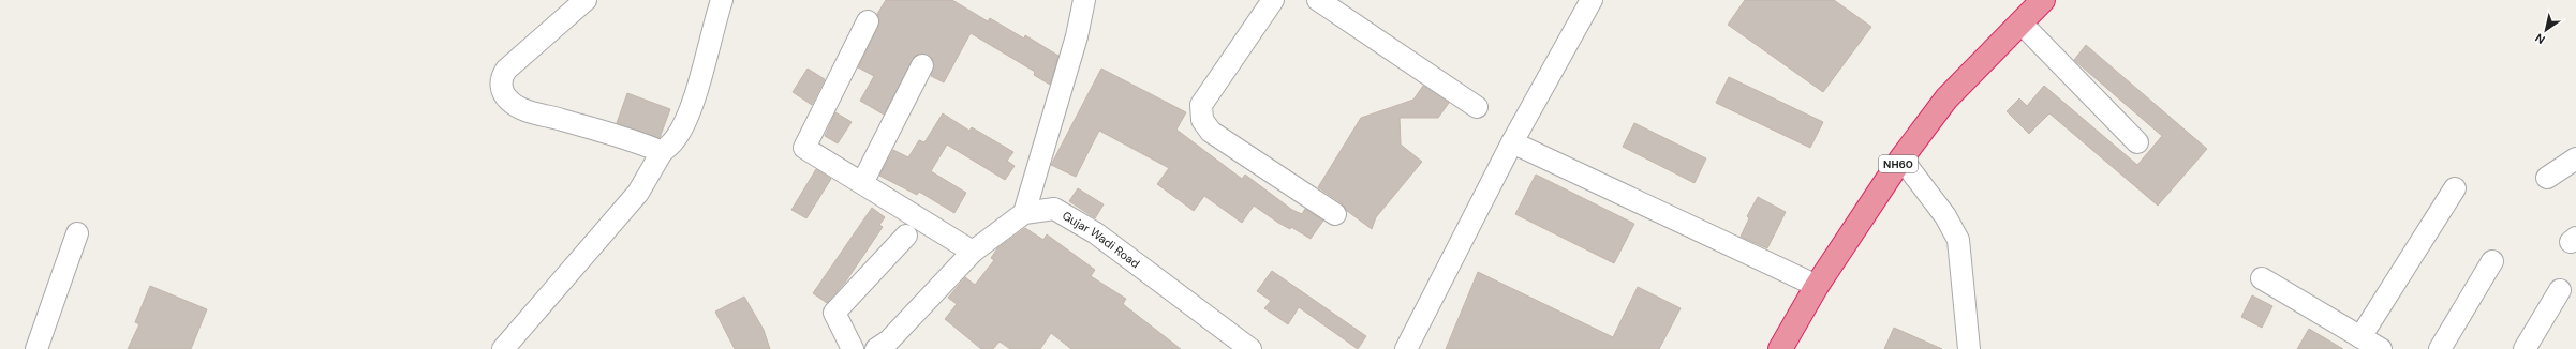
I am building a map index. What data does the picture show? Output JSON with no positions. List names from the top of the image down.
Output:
{
  "streets": {
    "highway": ["NH60"],
    "street": ["Gujar Wadi Road"]
  },
  "north": "bottom left"
}
